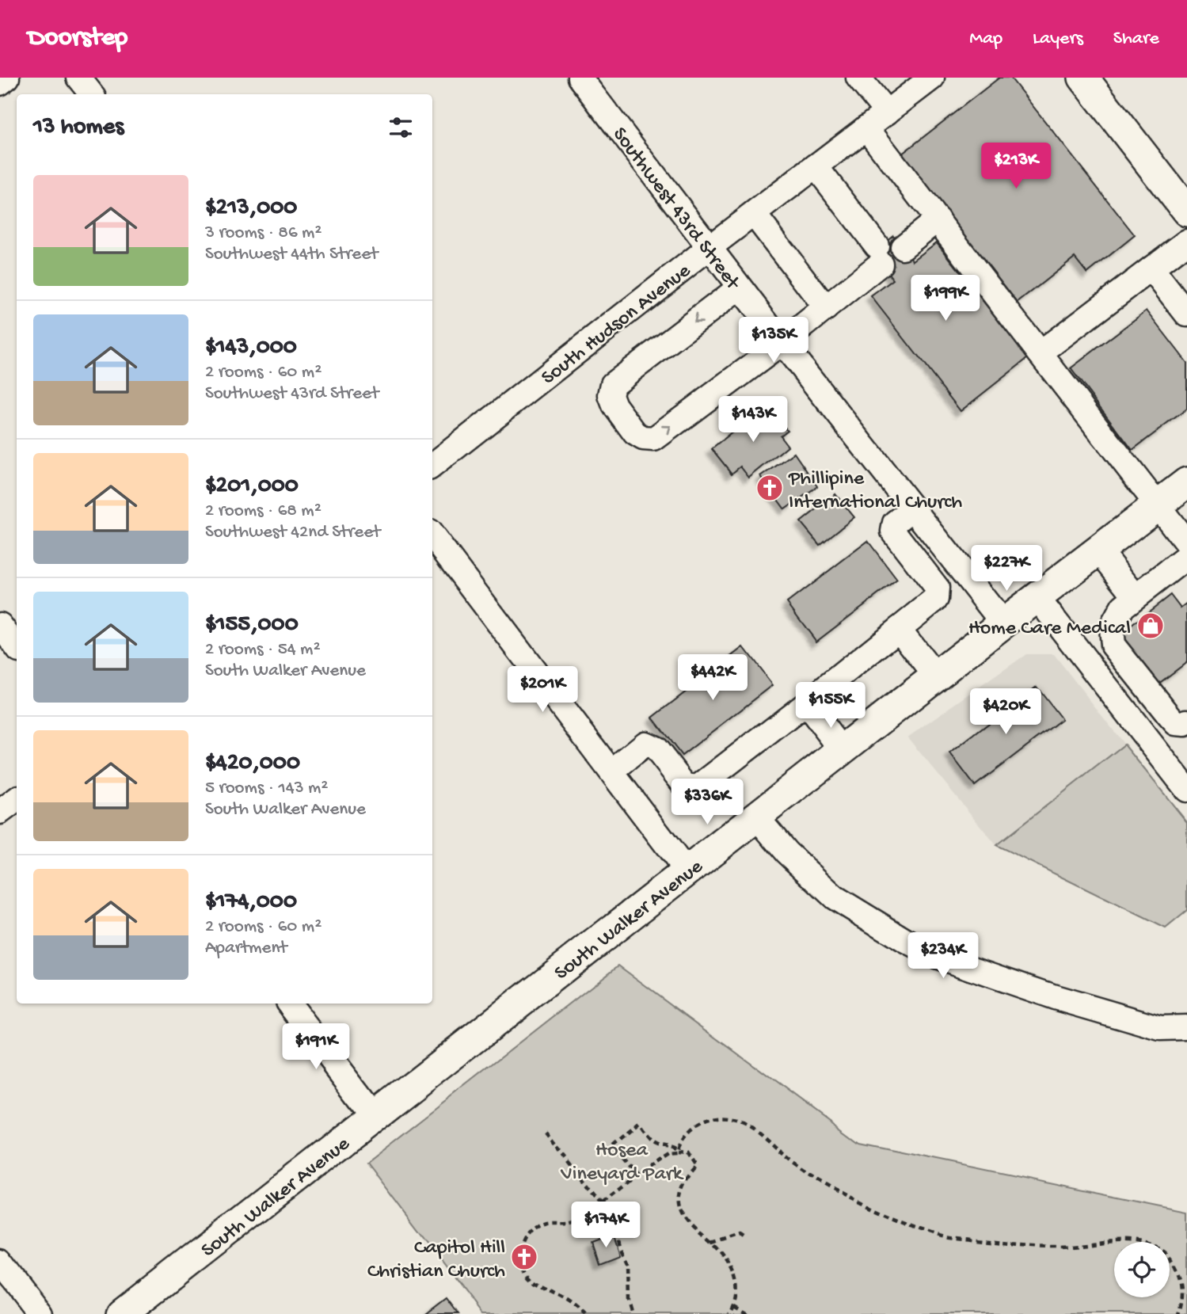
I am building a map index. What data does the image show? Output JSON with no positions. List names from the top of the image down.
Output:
{
  "streets": {
    "main road": ["South Walker Avenue"],
    "street": ["Southwest 43rd Street", "South Hudson Avenue"]
  },
  "crossings": [
    ["Southwest 43rd Street", "South Hudson Avenue"],
    ["Southwest 43rd Street", "South Walker Avenue"]
  ],
  "parks": ["Hosea Vineyard Park"],
  "places": {
    "church": ["Phillipine International Church", "Capitol Hill Christian Church"],
    "shop": ["Home Care Medical"]
  },
  "page": {
    "header": "Doorstep",
    "nav": ["Map", "Layers", "Share"],
    "heading": "13 homes",
    "price": [
      "$213K",
      "$199K",
      "$135K",
      "$143K",
      "$227K",
      "$442K",
      "$201K",
      "$155K",
      "$420K",
      "$336K",
      "$234K",
      "$191K",
      "$174K"
    ],
    "list": [
      {
        "name": "$213,000",
        "note": "3 rooms · 86 m² · Southwest 44th Street"
      },
      {
        "name": "$143,000",
        "note": "2 rooms · 60 m² · Southwest 43rd Street"
      },
      {
        "name": "$201,000",
        "note": "2 rooms · 68 m² · Southwest 42nd Street"
      },
      {
        "name": "$155,000",
        "note": "2 rooms · 54 m² · South Walker Avenue"
      },
      {
        "name": "$420,000",
        "note": "5 rooms · 143 m² · South Walker Avenue"
      },
      {
        "name": "$174,000",
        "note": "2 rooms · 60 m² · Apartment"
      }
    ]
  }
}
